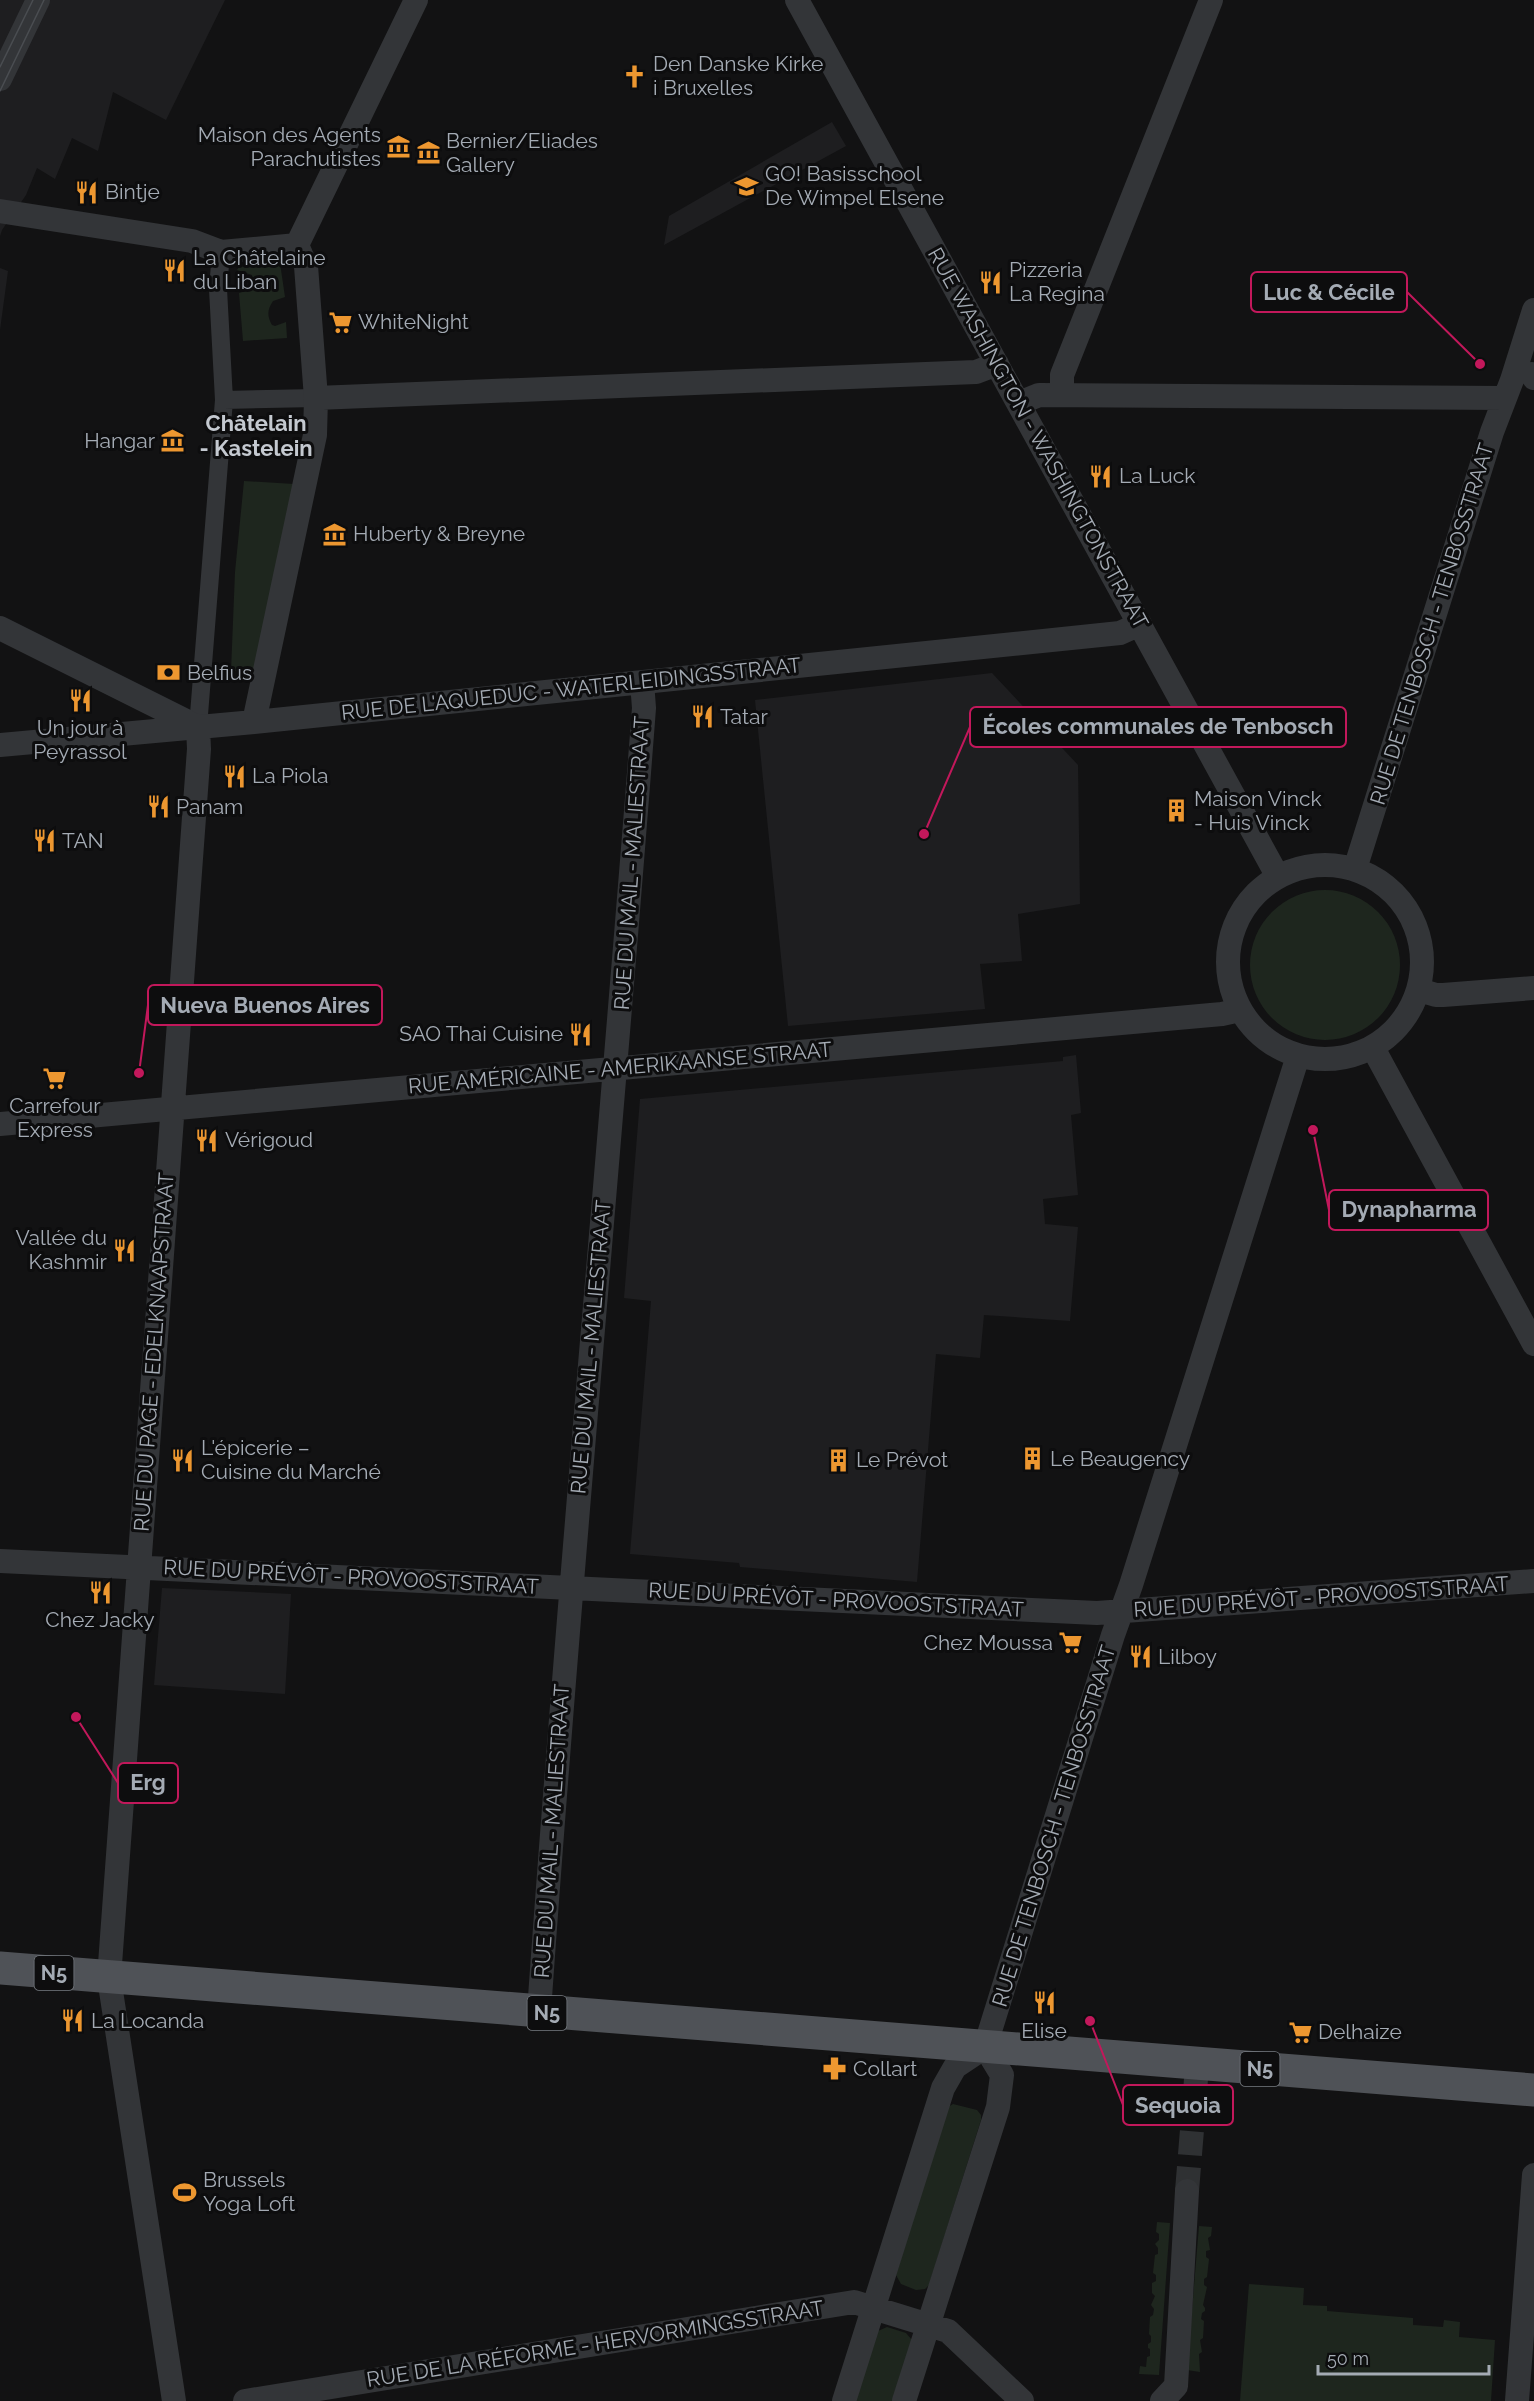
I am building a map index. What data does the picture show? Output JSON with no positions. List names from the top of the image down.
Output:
{
  "streets": {
    "main road": ["N5"],
    "street": [
      "RUE WASHINGTON - WASHINGTONSTRAAT",
      "RUE DE TENBOSCH - TENBOSSTRAAT",
      "RUE DE L'AQUEDUC - WATERLEIDINGSSTRAAT",
      "RUE DU MAIL - MALIESTRAAT",
      "RUE AMÉRICAINE - AMERIKAANSE STRAAT",
      "RUE DU PAGE - EDELKNAAPSTRAAT",
      "RUE DU PRÉVÔT - PROVOOSTSTRAAT",
      "RUE DE LA RÉFORME - HERVORMINGSSTRAAT"
    ]
  },
  "crossings": [
    ["RUE WASHINGTON - WASHINGTONSTRAAT", "RUE DE TENBOSCH - TENBOSSTRAAT"],
    ["RUE WASHINGTON - WASHINGTONSTRAAT", "RUE DE L'AQUEDUC - WATERLEIDINGSSTRAAT"],
    ["RUE WASHINGTON - WASHINGTONSTRAAT", "RUE AMÉRICAINE - AMERIKAANSE STRAAT"],
    ["RUE DE TENBOSCH - TENBOSSTRAAT", "RUE AMÉRICAINE - AMERIKAANSE STRAAT"],
    ["RUE DE TENBOSCH - TENBOSSTRAAT", "RUE DU PRÉVÔT - PROVOOSTSTRAAT"],
    ["RUE DE TENBOSCH - TENBOSSTRAAT", "N5"],
    ["RUE DE L'AQUEDUC - WATERLEIDINGSSTRAAT", "RUE DU MAIL - MALIESTRAAT"],
    ["RUE DE L'AQUEDUC - WATERLEIDINGSSTRAAT", "RUE DU PAGE - EDELKNAAPSTRAAT"],
    ["RUE DU MAIL - MALIESTRAAT", "RUE AMÉRICAINE - AMERIKAANSE STRAAT"],
    ["RUE DU MAIL - MALIESTRAAT", "RUE DU PRÉVÔT - PROVOOSTSTRAAT"],
    ["RUE DU MAIL - MALIESTRAAT", "N5"],
    ["RUE AMÉRICAINE - AMERIKAANSE STRAAT", "RUE DU PAGE - EDELKNAAPSTRAAT"],
    ["RUE DU PAGE - EDELKNAAPSTRAAT", "RUE DU PRÉVÔT - PROVOOSTSTRAAT"],
    ["RUE DU PAGE - EDELKNAAPSTRAAT", "N5"]
  ],
  "districts": ["Châtelain - Kastelein"],
  "places": {
    "church": ["Den Danske Kirke i Bruxelles"],
    "museum": [
      "Maison des Agents Parachutistes",
      "Bernier/Eliades Gallery",
      "Hangar",
      "Huberty & Breyne"
    ],
    "school or university": ["GO! Basisschool De Wimpel Elsene"],
    "restaurant": [
      "Bintje",
      "La Châtelaine du Liban",
      "Pizzeria La Regina",
      "La Luck",
      "Un jour à Peyrassol",
      "Tatar",
      "La Piola",
      "Panam",
      "TAN",
      "SAO Thai Cuisine",
      "Vérigoud",
      "Vallée du Kashmir",
      "L'épicerie – Cuisine du Marché",
      "Chez Jacky",
      "Lilboy",
      "Elise",
      "La Locanda"
    ],
    "supermarket": [
      "WhiteNight",
      "Carrefour Express",
      "Chez Moussa",
      "Delhaize"
    ],
    "other": [
      "Luc & Cécile",
      "Écoles communales de Tenbosch",
      "Nueva Buenos Aires",
      "Dynapharma",
      "Erg",
      "Sequoia"
    ],
    "bank": ["Belfius"],
    "building": ["Maison Vinck - Huis Vinck", "Le Beaugency", "Le Prévot"],
    "pharmacy": ["Collart"],
    "sports": ["Brussels Yoga Loft"]
  },
  "scale_bar": "50 m"
}
